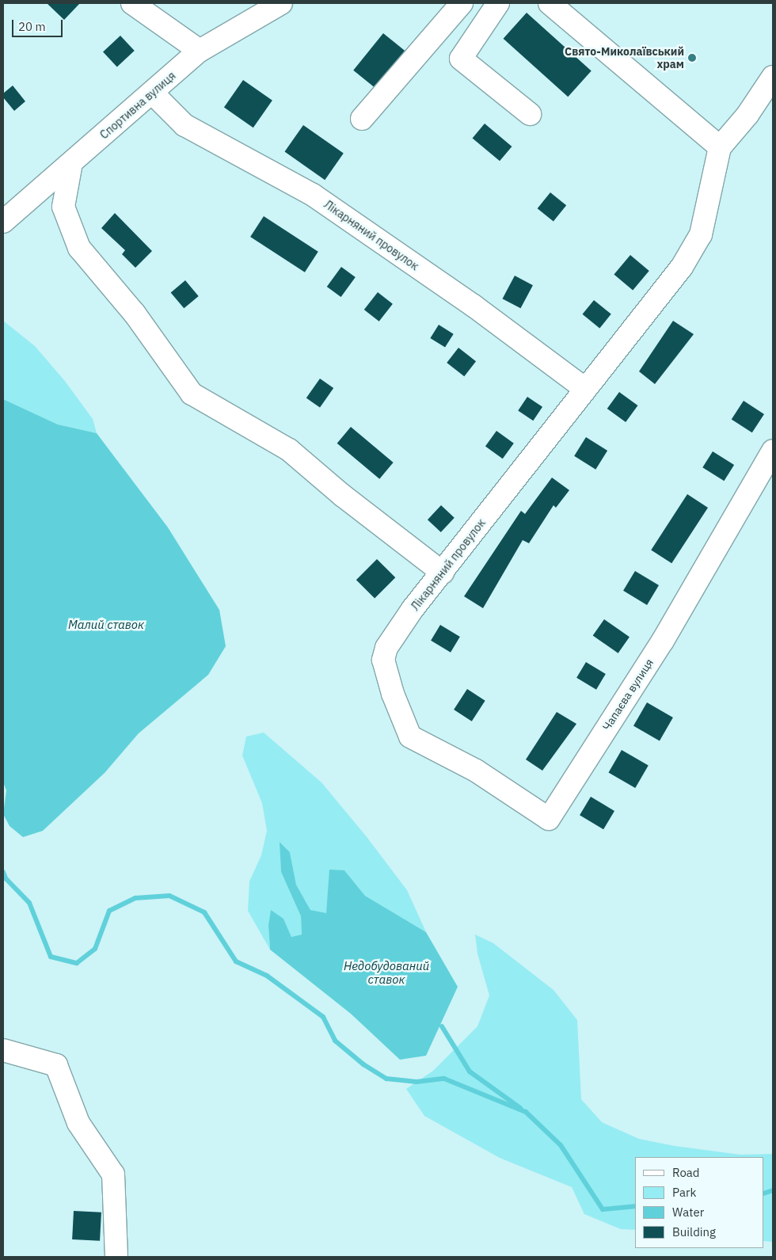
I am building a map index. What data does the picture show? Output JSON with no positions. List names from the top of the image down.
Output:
{
  "streets": {
    "street": ["Спортивна вулиця", "Лікарняний провулок", "Чапаєва вулиця"]
  },
  "crossings": [
    ["Спортивна вулиця", "Лікарняний провулок"],
    ["Лікарняний провулок", "Чапаєва вулиця"]
  ],
  "water": ["Малий ставок", "Недобудований ставок"],
  "places": ["Свято-Миколаївський храм"],
  "legend": [
    "Road",
    "Park",
    "Water",
    "Building"
  ],
  "scale_bar": "20 m"
}
